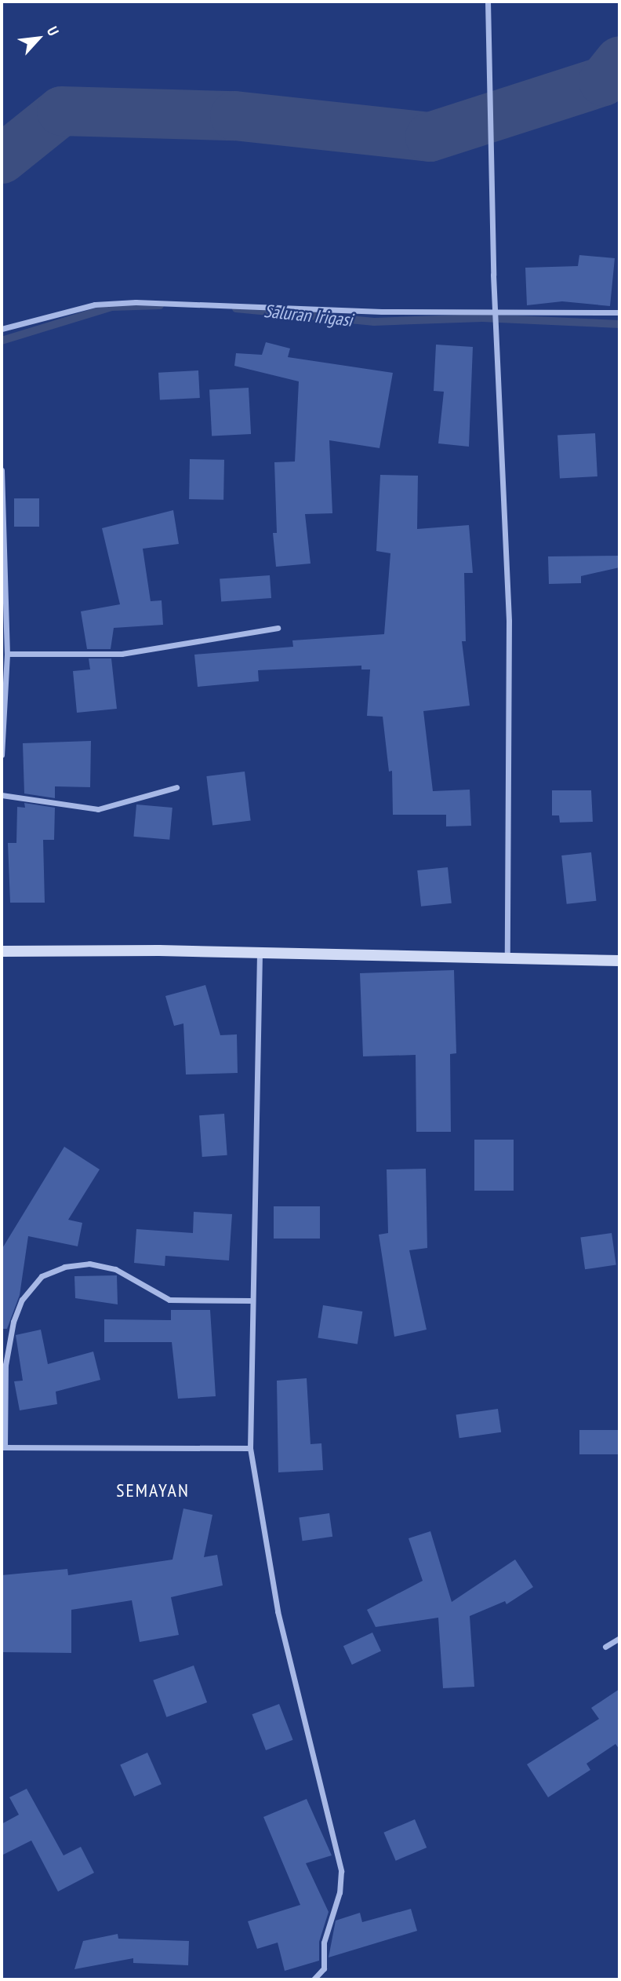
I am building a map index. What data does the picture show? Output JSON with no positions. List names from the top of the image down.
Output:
{
  "districts": ["SEMAYAN"],
  "water": ["Saluran Irigasi"],
  "north": "top right"
}
